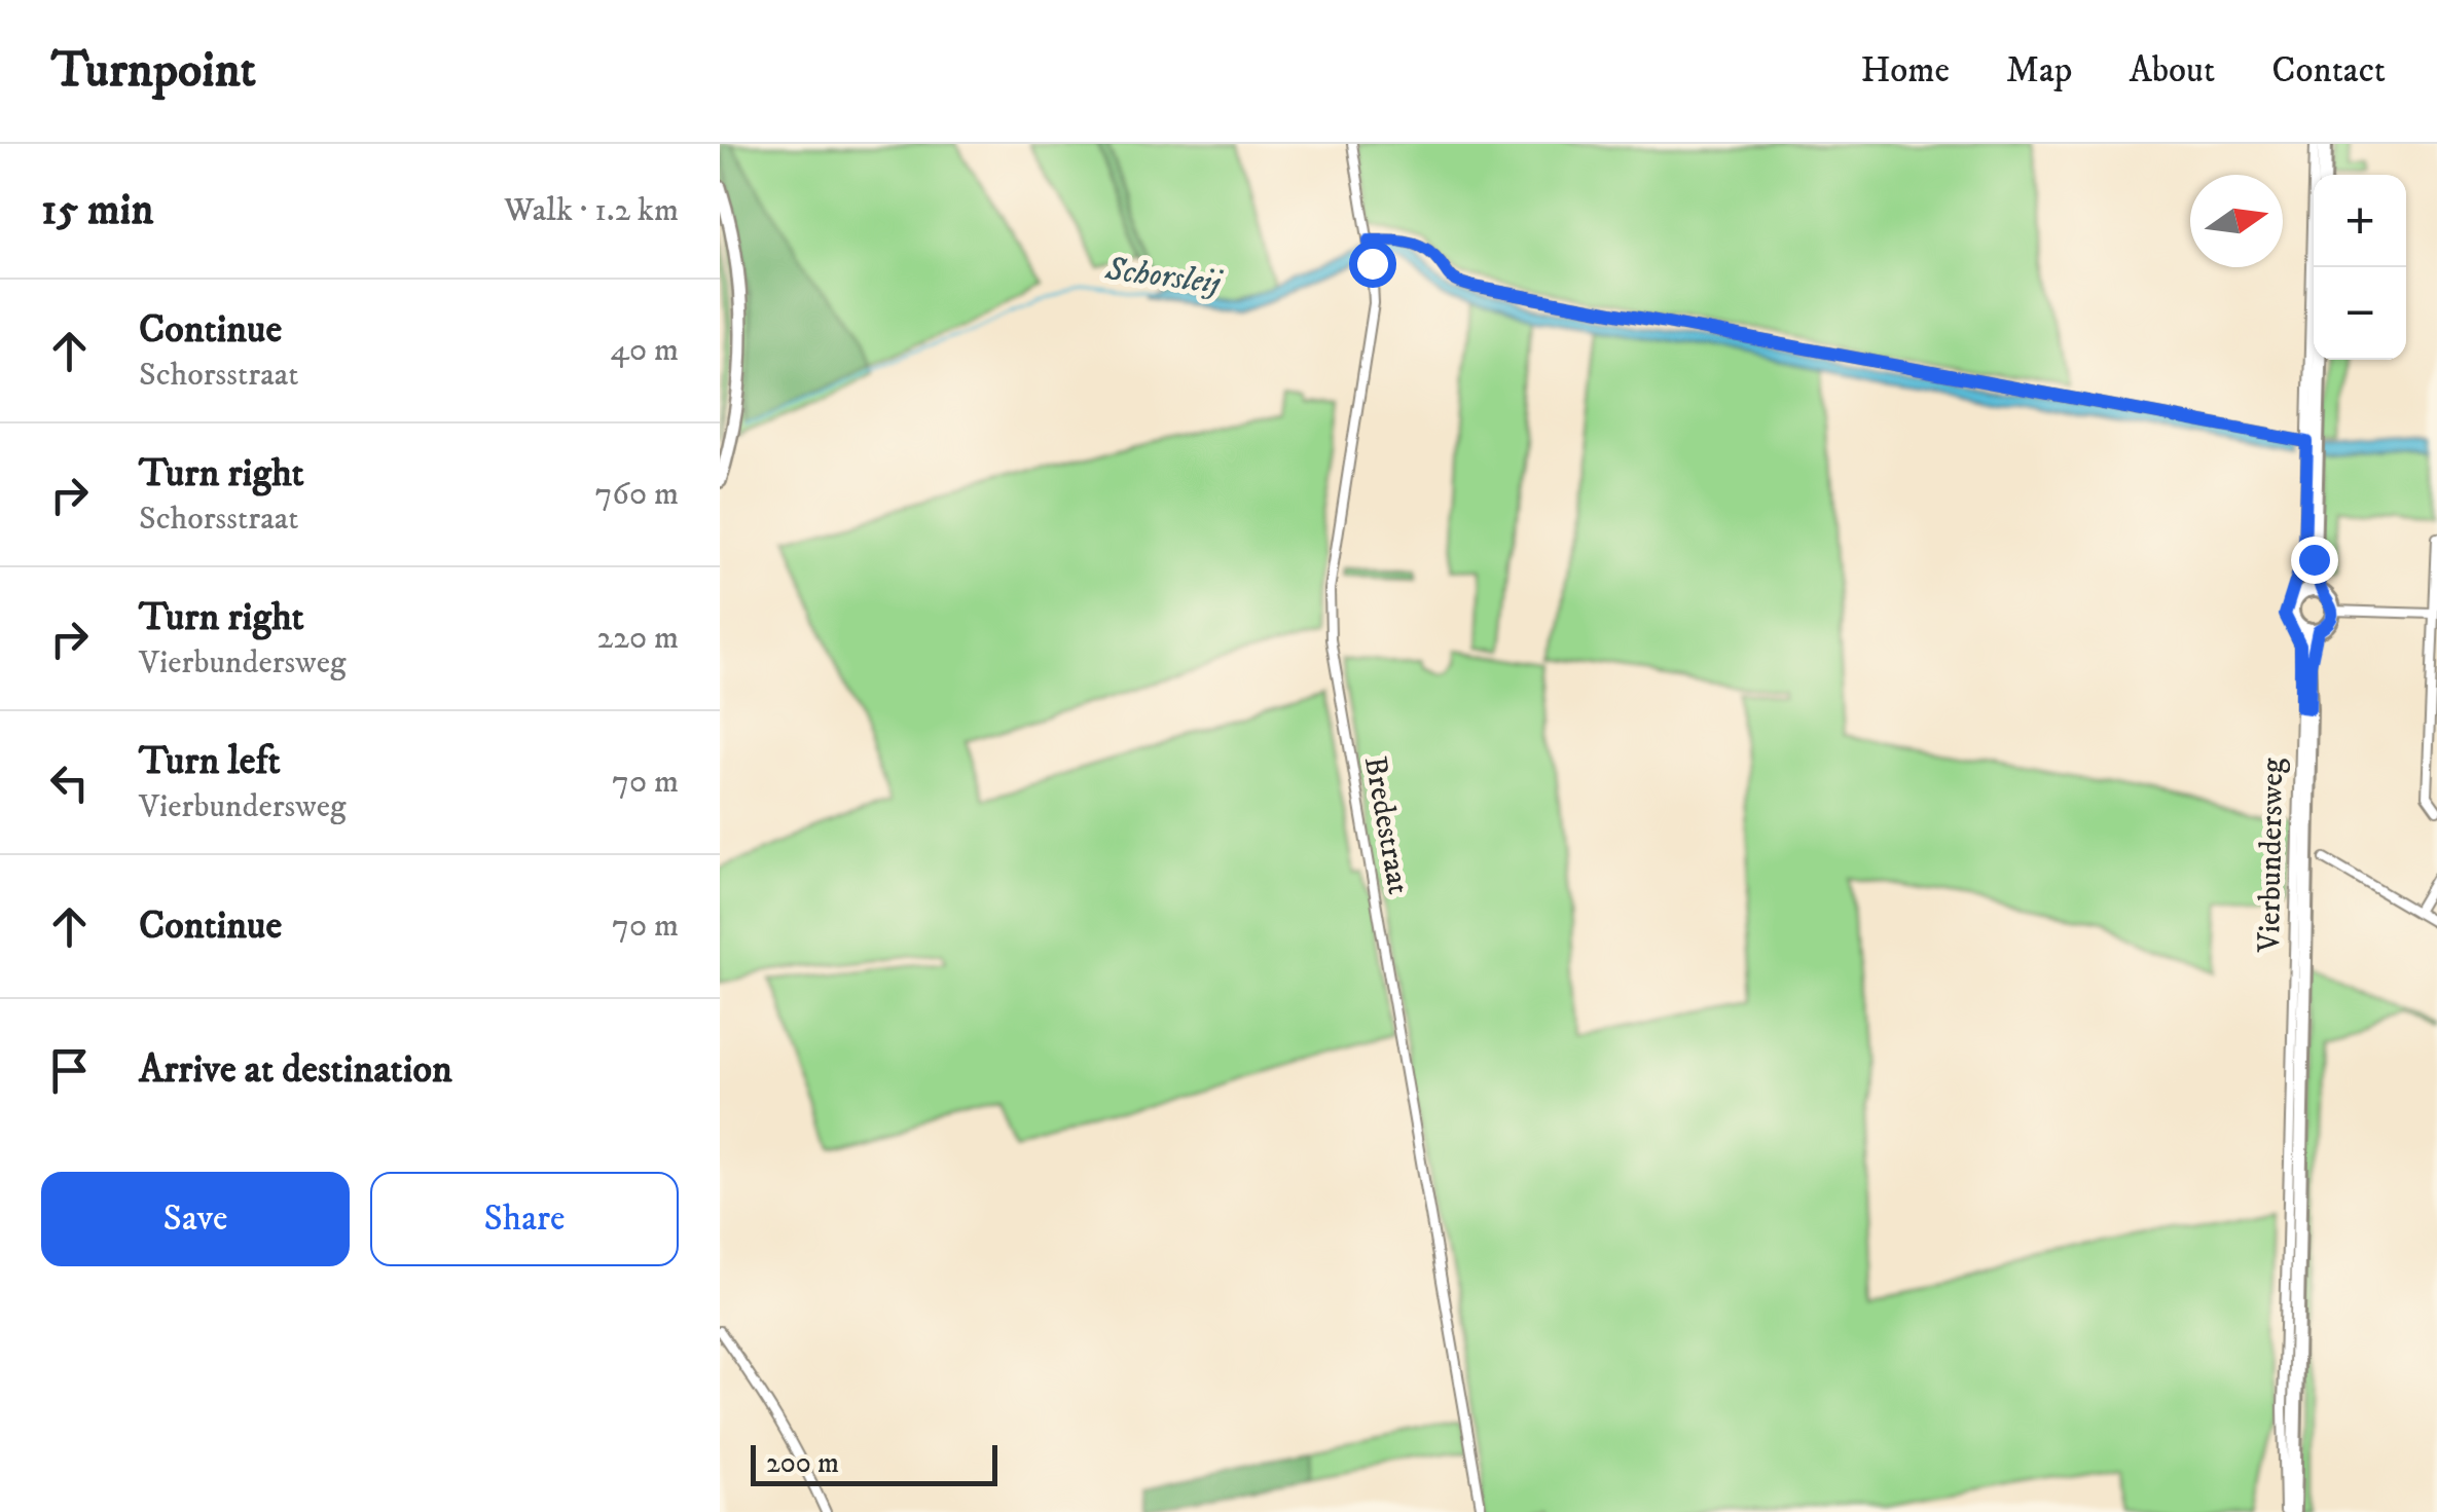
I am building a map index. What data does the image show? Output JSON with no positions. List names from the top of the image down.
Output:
{
  "streets": {
    "main road": ["Vierbundersweg"],
    "street": ["Bredestraat"]
  },
  "water": ["Schorsleij"],
  "scale_bar": "200 m",
  "north": "right",
  "page": {
    "header": "Turnpoint",
    "nav": [
      "Home",
      "Map",
      "About",
      "Contact"
    ],
    "heading": ["15 min", "Walk · 1.2 km"],
    "map_buttons": ["+", "−"],
    "list": [
      ["Continue", "Schorsstraat", "40 m"],
      ["Turn right", "Schorsstraat", "760 m"],
      ["Turn right", "Vierbundersweg", "220 m"],
      ["Turn left", "Vierbundersweg", "70 m"],
      ["Continue", "70 m"],
      "Arrive at destination"
    ],
    "buttons": ["Save", "Share"],
    "scale": "200 m"
  }
}
